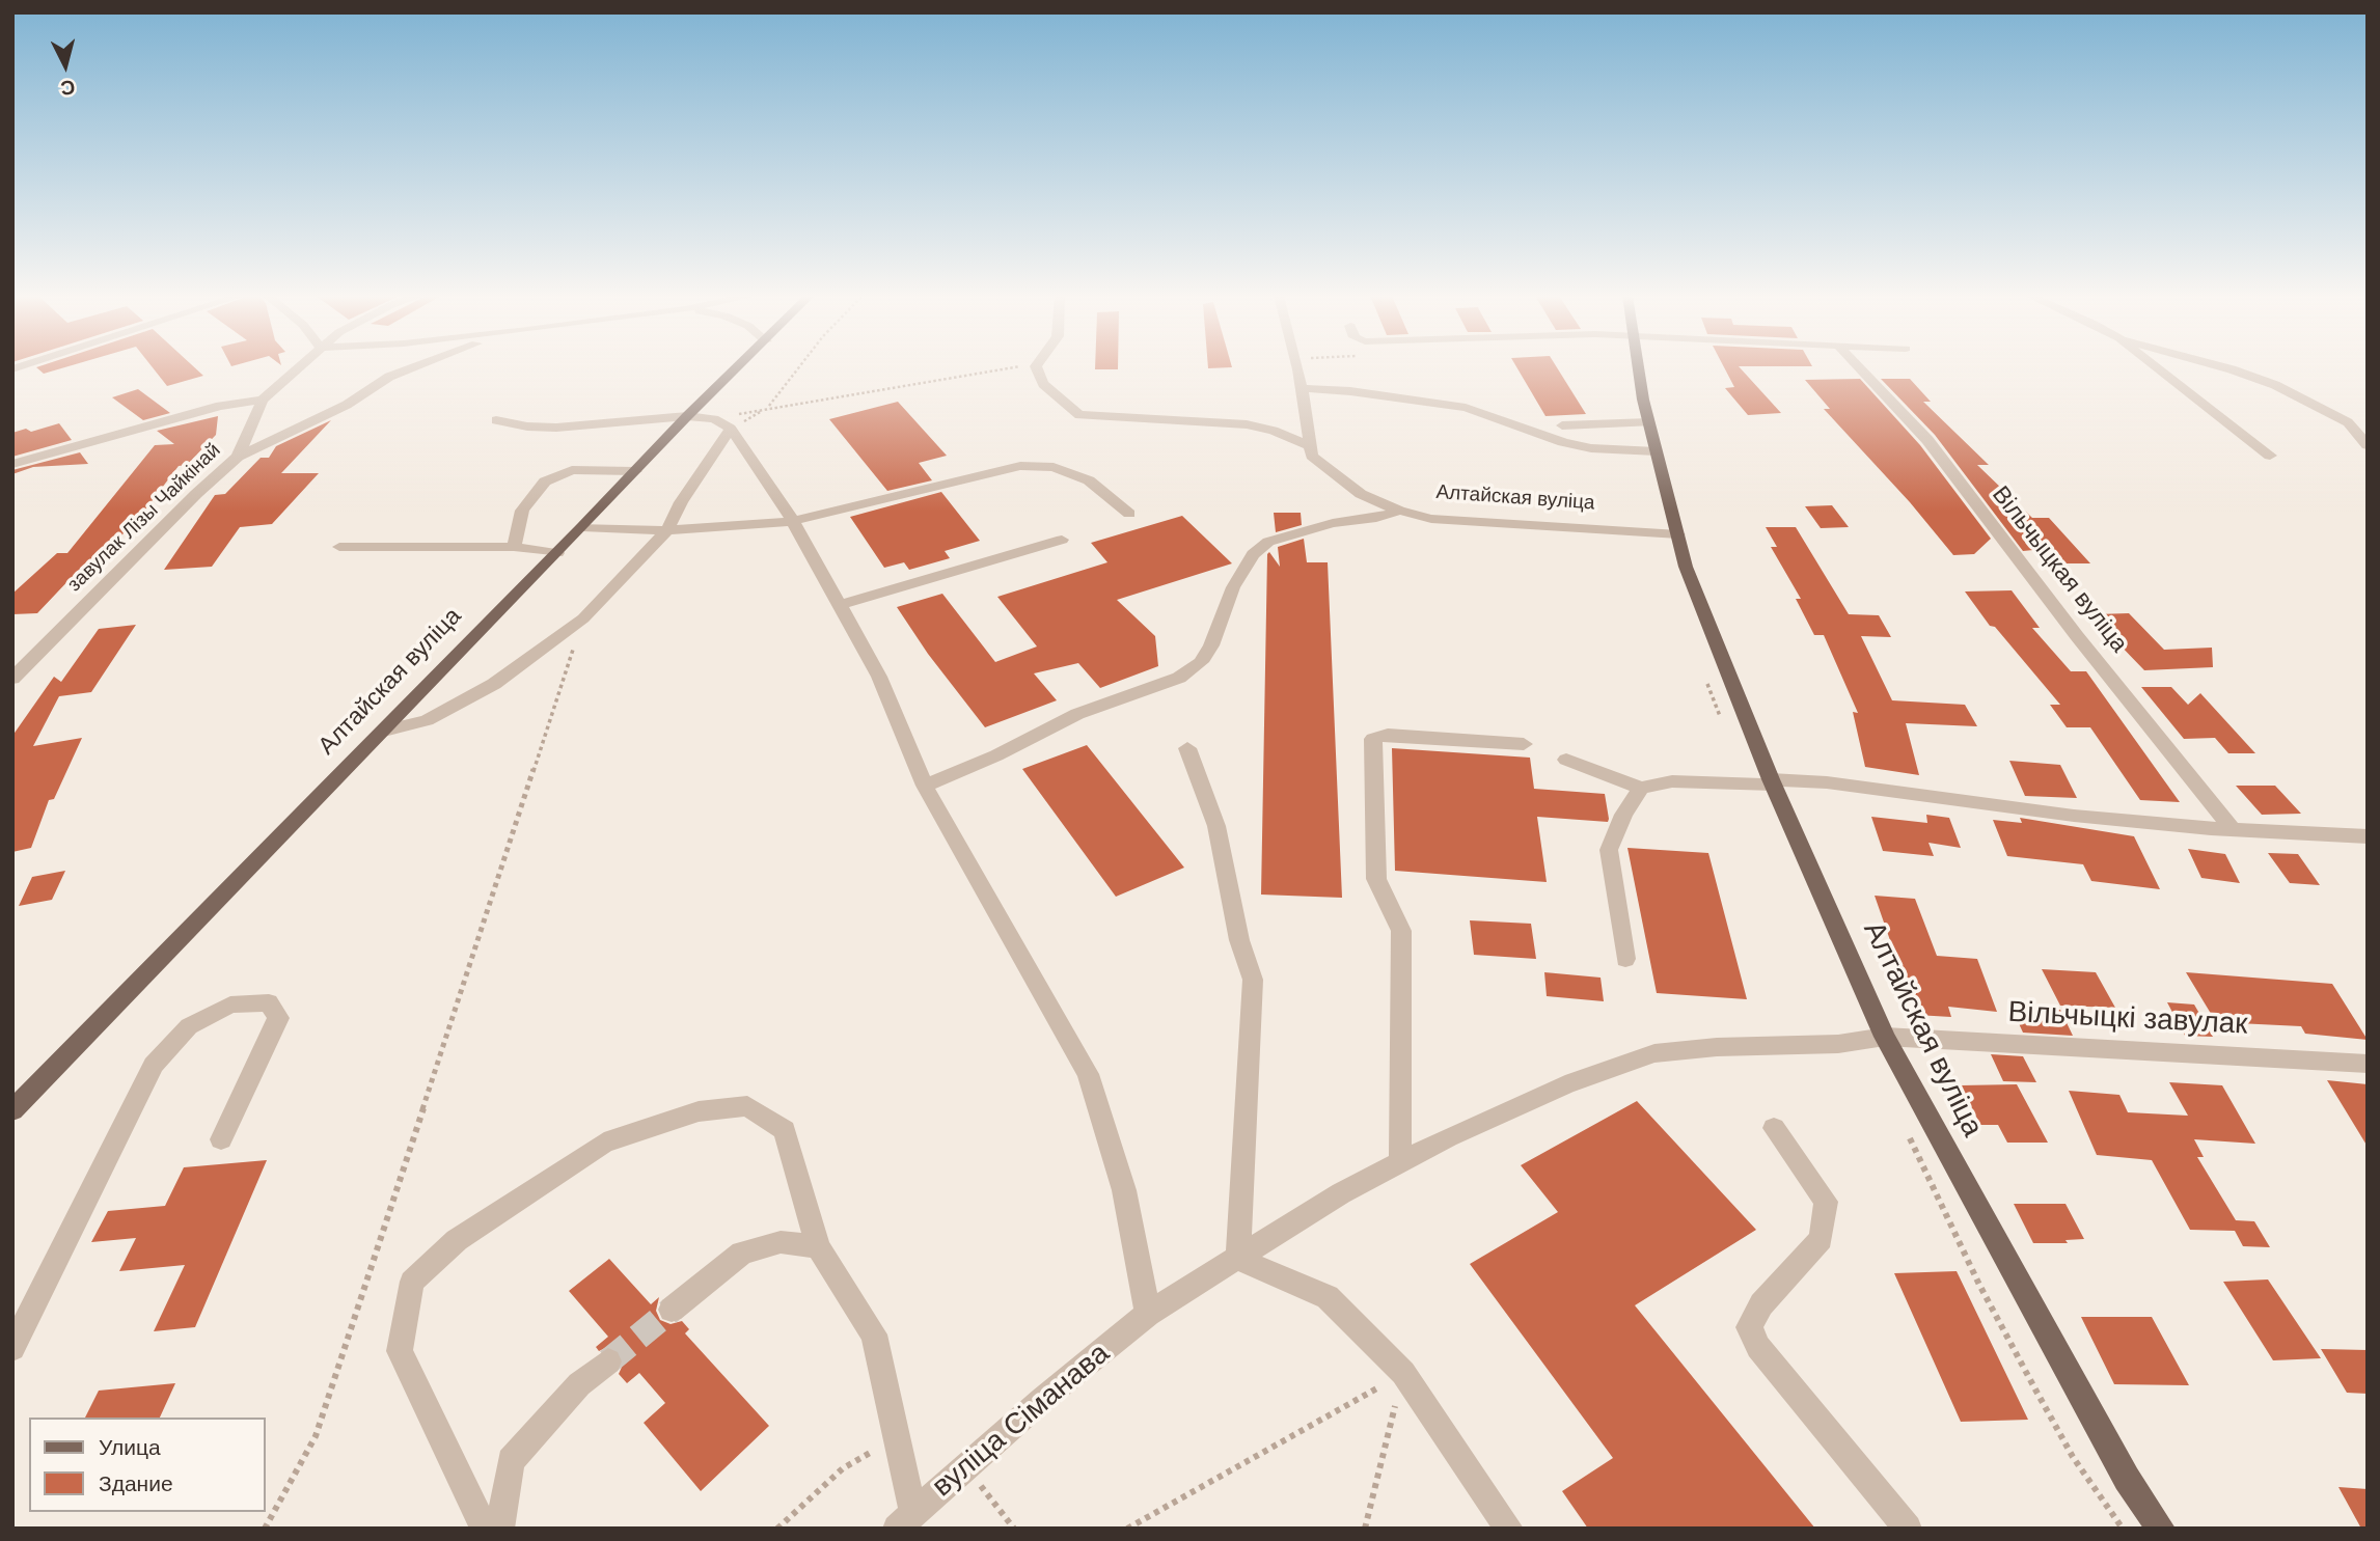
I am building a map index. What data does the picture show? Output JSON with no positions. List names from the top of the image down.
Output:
{
  "streets": {
    "main road": ["Алтайская вуліца"],
    "street": [
      "завулак Лізы Чайкінай",
      "Вільчыцкая вуліца",
      "Вільчыцкі завулак",
      "вуліца Сіманава"
    ]
  },
  "crossings": [
    ["Алтайская вуліца", "Вільчыцкі завулак"],
    ["Вільчыцкі завулак", "вуліца Сіманава"]
  ],
  "legend": ["Улица", "Здание"],
  "north": "bottom"
}
